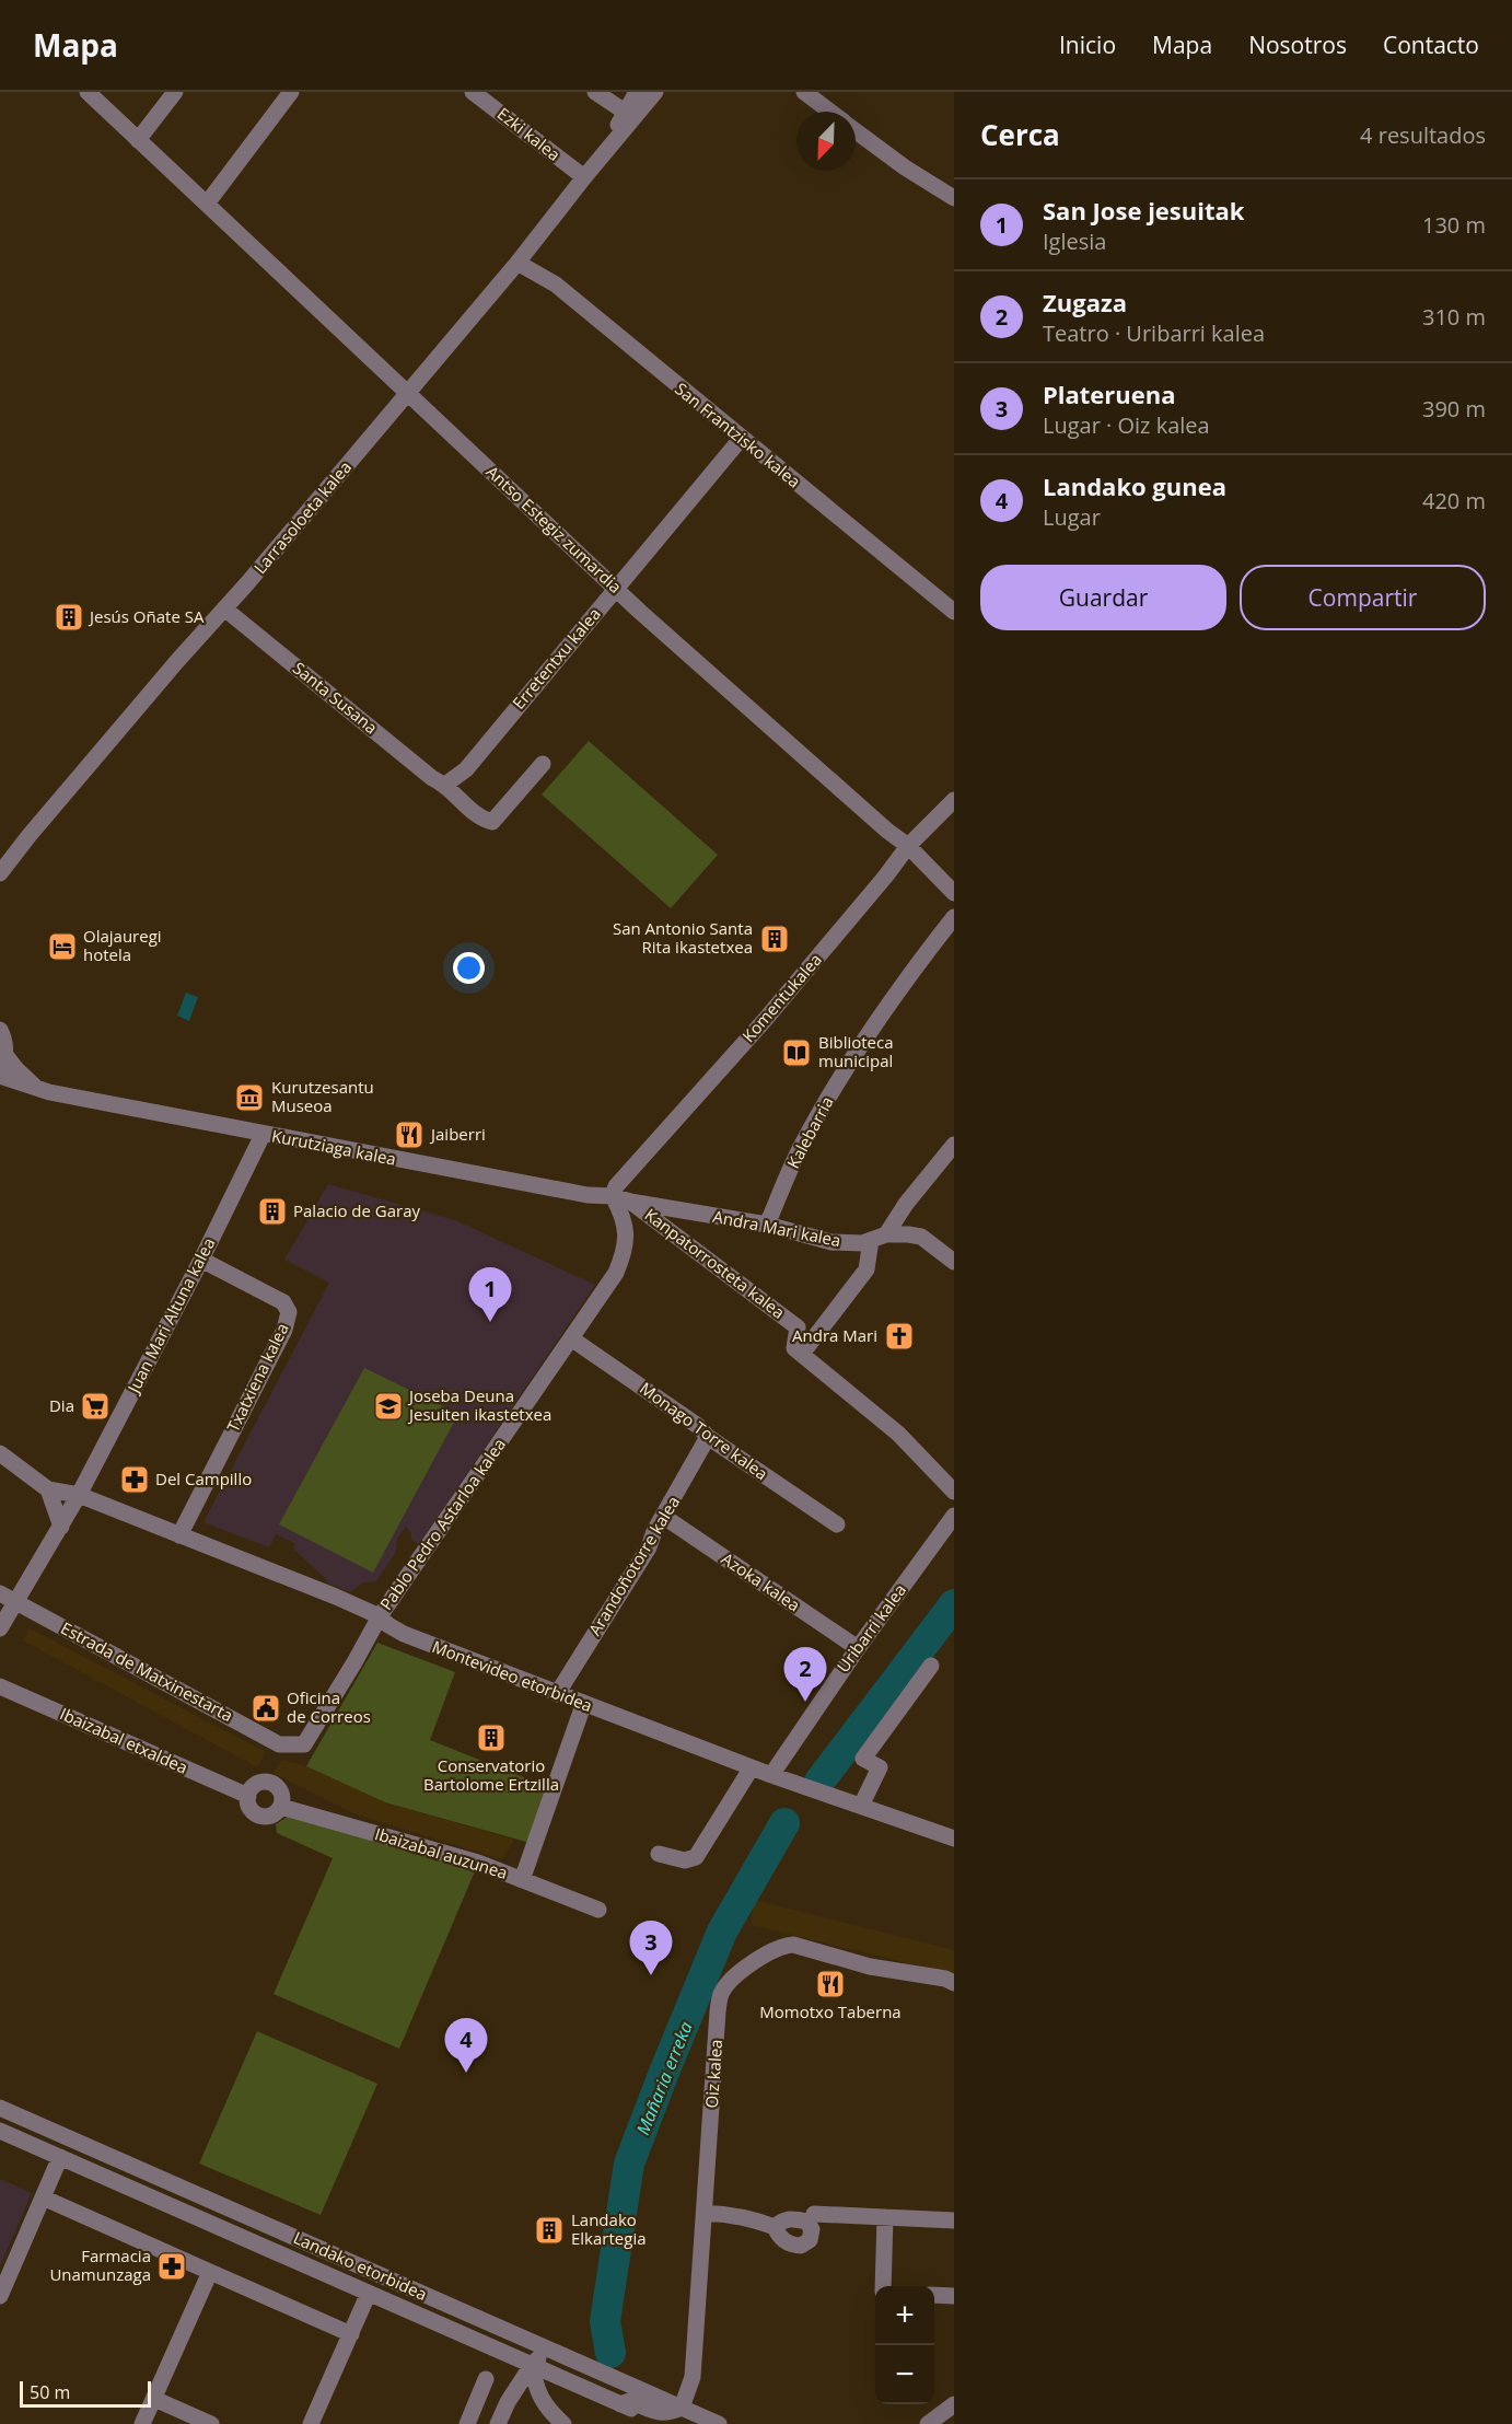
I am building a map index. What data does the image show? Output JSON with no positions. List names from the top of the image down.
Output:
{
  "streets": {
    "street": [
      "Ezki kalea",
      "San Frantzisko kalea",
      "Larrasoloeta kalea",
      "Antso Estegiz zumardia",
      "Erretentxu kalea",
      "Santa Susana",
      "Komentukalea",
      "Kalebarria",
      "Kurutziaga kalea",
      "Andra Mari kalea",
      "Kanpatorrosteta kalea",
      "Juan Mari Altuna kalea",
      "Txatxiena kalea",
      "Monago Torre kalea",
      "Pablo Pedro Astarloa kalea",
      "Arandoñotorre kalea",
      "Azoka kalea",
      "Uribarri kalea",
      "Estrada de Matxinestarta",
      "Montevideo etorbidea",
      "Ibaizabal etxaldea",
      "Ibaizabal auzunea",
      "Oiz kalea",
      "Landako etorbidea"
    ]
  },
  "crossings": [
    ["Ezki kalea", "Larrasoloeta kalea"],
    ["San Frantzisko kalea", "Larrasoloeta kalea"],
    ["San Frantzisko kalea", "Erretentxu kalea"],
    ["Larrasoloeta kalea", "Antso Estegiz zumardia"],
    ["Larrasoloeta kalea", "Santa Susana"],
    ["Antso Estegiz zumardia", "Erretentxu kalea"],
    ["Antso Estegiz zumardia", "Komentukalea"],
    ["Erretentxu kalea", "Santa Susana"],
    ["Komentukalea", "Kurutziaga kalea"],
    ["Komentukalea", "Pablo Pedro Astarloa kalea"],
    ["Kalebarria", "Andra Mari kalea"],
    ["Kurutziaga kalea", "Andra Mari kalea"],
    ["Kurutziaga kalea", "Kanpatorrosteta kalea"],
    ["Kurutziaga kalea", "Juan Mari Altuna kalea"],
    ["Kurutziaga kalea", "Pablo Pedro Astarloa kalea"],
    ["Andra Mari kalea", "Kanpatorrosteta kalea"],
    ["Juan Mari Altuna kalea", "Txatxiena kalea"],
    ["Juan Mari Altuna kalea", "Estrada de Matxinestarta"],
    ["Juan Mari Altuna kalea", "Montevideo etorbidea"],
    ["Txatxiena kalea", "Montevideo etorbidea"],
    ["Monago Torre kalea", "Pablo Pedro Astarloa kalea"],
    ["Monago Torre kalea", "Arandoñotorre kalea"],
    ["Pablo Pedro Astarloa kalea", "Estrada de Matxinestarta"],
    ["Pablo Pedro Astarloa kalea", "Montevideo etorbidea"],
    ["Arandoñotorre kalea", "Azoka kalea"],
    ["Arandoñotorre kalea", "Montevideo etorbidea"],
    ["Azoka kalea", "Uribarri kalea"],
    ["Uribarri kalea", "Montevideo etorbidea"],
    ["Estrada de Matxinestarta", "Montevideo etorbidea"],
    ["Ibaizabal etxaldea", "Ibaizabal auzunea"],
    ["Oiz kalea", "Landako etorbidea"]
  ],
  "water": ["Mañaria erreka"],
  "places": {
    "building": [
      "Jesús Oñate SA",
      "San Antonio Santa Rita ikastetxea",
      "Palacio de Garay",
      "Conservatorio Bartolome Ertzilla",
      "Landako Elkartegia"
    ],
    "hotel": ["Olajauregi hotela"],
    "library": ["Biblioteca municipal"],
    "museum": ["Kurutzesantu Museoa"],
    "restaurant": ["Jaiberri", "Momotxo Taberna"],
    "church": ["Andra Mari"],
    "supermarket": ["Dia"],
    "school or university": ["Joseba Deuna Jesuiten ikastetxea"],
    "pharmacy": ["Del Campillo", "Farmacia Unamunzaga"],
    "public building": ["Oficina de Correos"]
  },
  "scale_bar": "50 m",
  "north": "bottom left",
  "page": {
    "header": "Mapa",
    "nav": [
      "Inicio",
      "Mapa",
      "Nosotros",
      "Contacto"
    ],
    "heading": ["Cerca", "4 resultados"],
    "list": [
      {
        "mark": "1",
        "name": "San Jose jesuitak",
        "note": "Iglesia",
        "value": "130 m"
      },
      {
        "mark": "2",
        "name": "Zugaza",
        "note": "Teatro · Uribarri kalea",
        "value": "310 m"
      },
      {
        "mark": "3",
        "name": "Plateruena",
        "note": "Lugar · Oiz kalea",
        "value": "390 m"
      },
      {
        "mark": "4",
        "name": "Landako gunea",
        "note": "Lugar",
        "value": "420 m"
      }
    ],
    "buttons": ["Guardar", "Compartir"],
    "pins": [
      "1",
      "2",
      "3",
      "4"
    ],
    "map_buttons": ["+", "−"],
    "scale": "50 m"
  }
}
